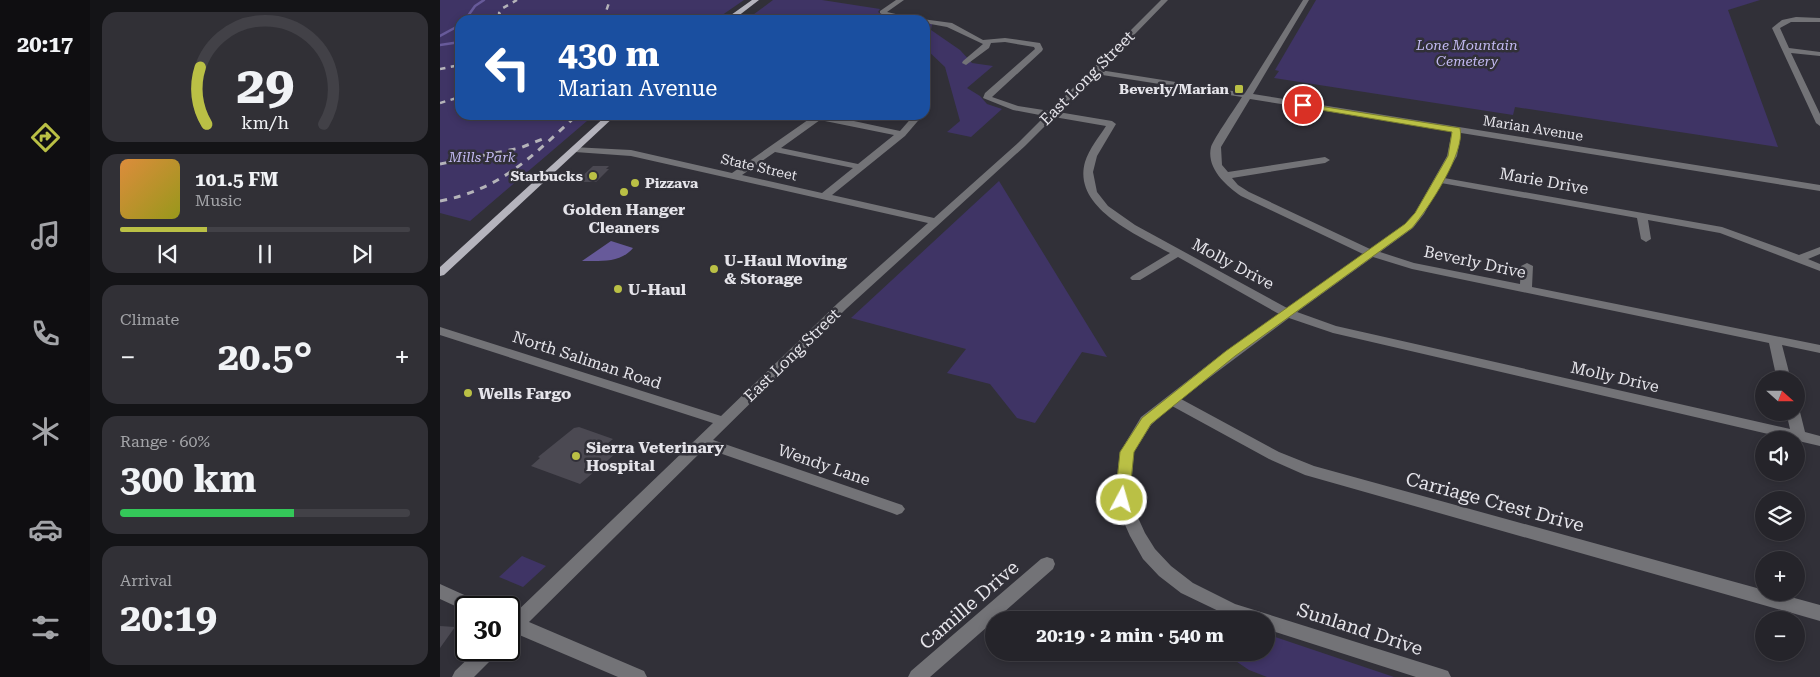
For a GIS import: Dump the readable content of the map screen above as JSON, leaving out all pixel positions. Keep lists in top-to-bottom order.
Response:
{
  "streets": {
    "street": [
      "East Long Street",
      "Marian Avenue",
      "State Street",
      "Marie Drive",
      "Beverly Drive",
      "Molly Drive",
      "North Saliman Road",
      "Wendy Lane",
      "Carriage Crest Drive",
      "Camille Drive",
      "Sunland Drive"
    ]
  },
  "crossings": [
    ["East Long Street", "Marian Avenue"],
    ["East Long Street", "State Street"],
    ["East Long Street", "Molly Drive"],
    ["East Long Street", "North Saliman Road"],
    ["East Long Street", "Wendy Lane"],
    ["Marian Avenue", "Beverly Drive"],
    ["Carriage Crest Drive", "Sunland Drive"]
  ],
  "parks": ["Lone Mountain Cemetery", "Mills Park"],
  "places": {
    "transit": ["Beverly/Marian"],
    "other": [
      "Starbucks",
      "Pizzava",
      "Golden Hanger Cleaners",
      "U-Haul Moving & Storage",
      "U-Haul",
      "Wells Fargo",
      "Sierra Veterinary Hospital"
    ]
  },
  "north": "right",
  "page": {
    "tabs": "20:17",
    "turn": ["430 m", "Marian Avenue"],
    "song": ["101.5 FM", "Music"],
    "tile": [
      "Climate",
      ["Range · 60%", "300 km"],
      ["Arrival", "20:19"]
    ],
    "heat": ["−", "20.5°", "+"],
    "map_buttons": ["+", "−"],
    "limit": "30",
    "trip": "20:19 · 2 min · 540 m",
    "gauge": ["29", "km/h"]
  }
}
